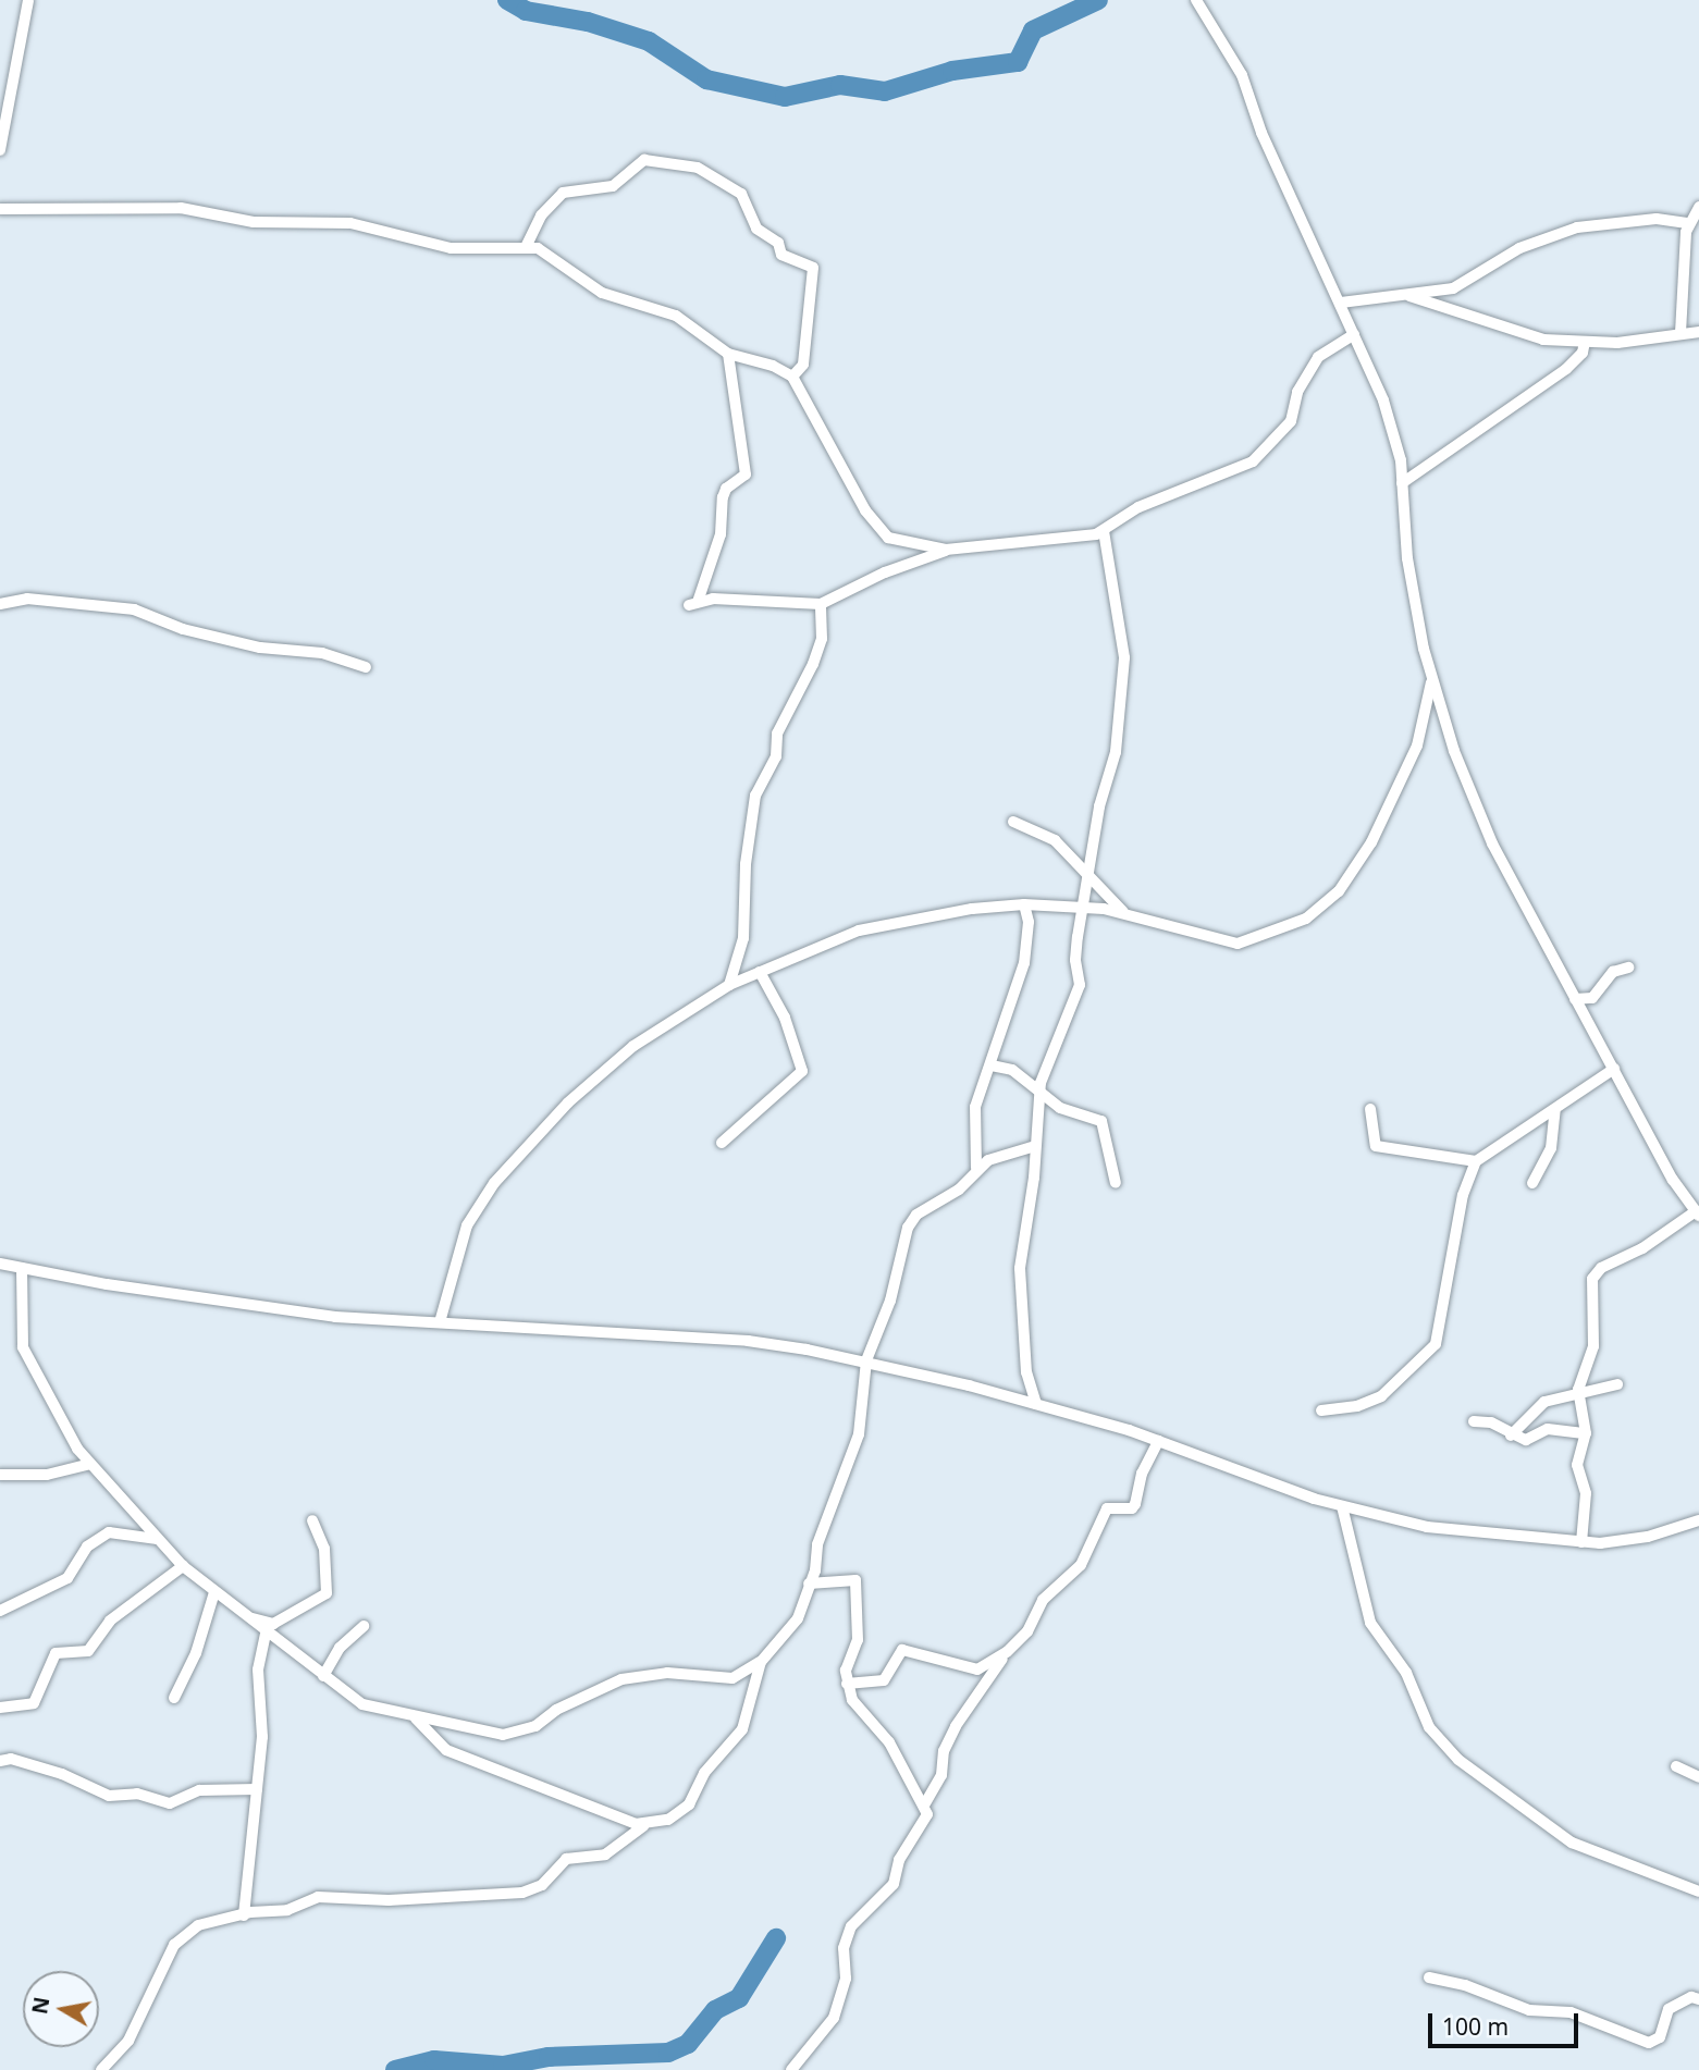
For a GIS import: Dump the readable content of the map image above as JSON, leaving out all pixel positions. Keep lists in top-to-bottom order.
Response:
{
  "scale_bar": "100 m",
  "north": "left"
}
